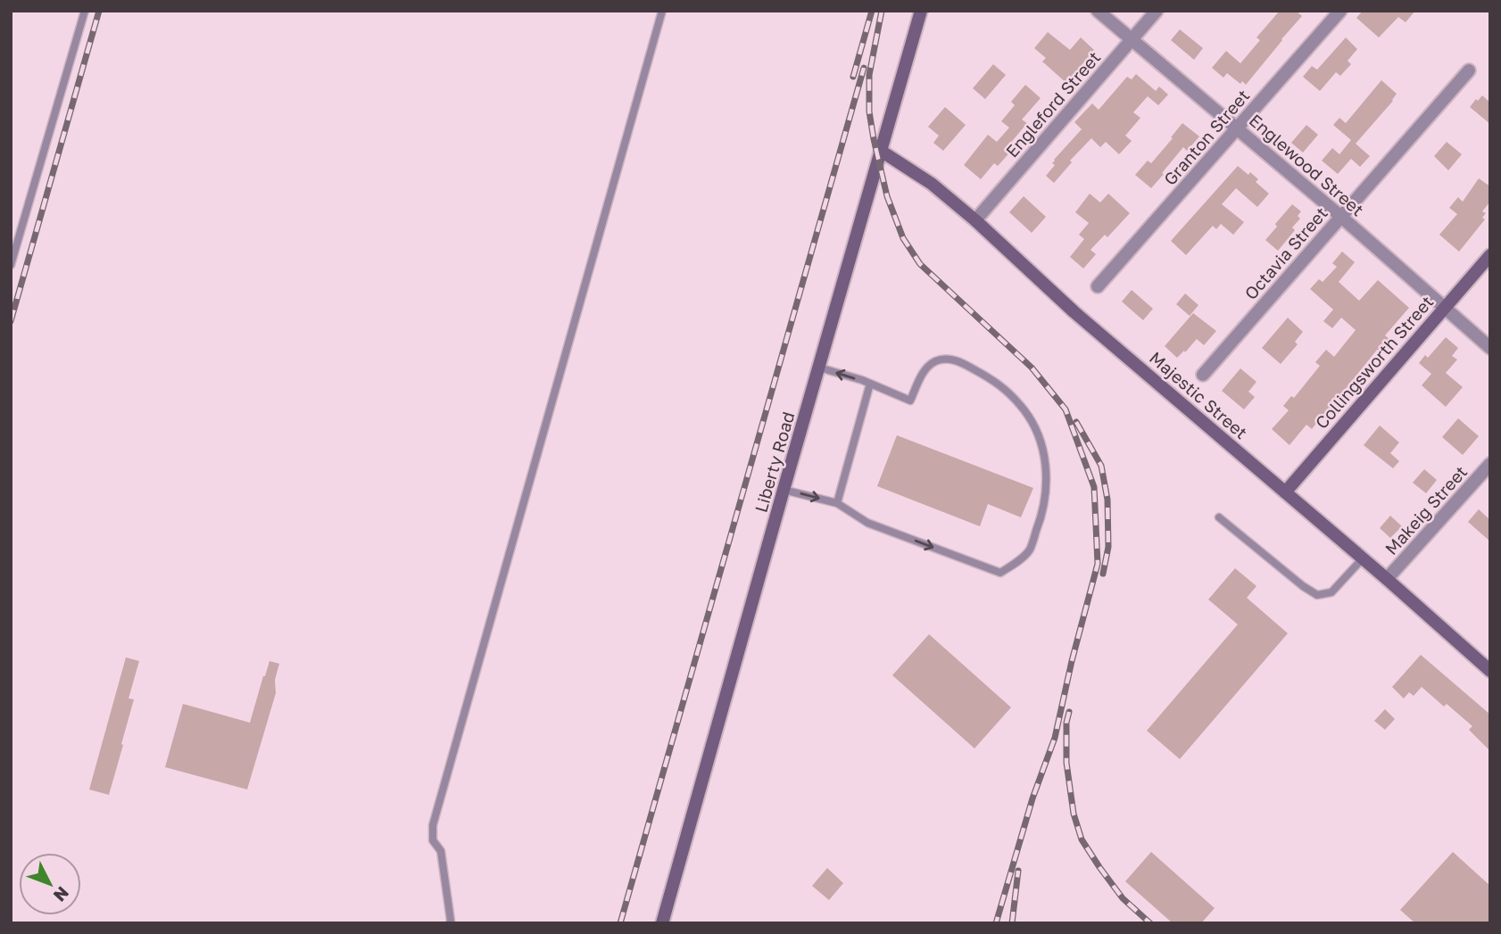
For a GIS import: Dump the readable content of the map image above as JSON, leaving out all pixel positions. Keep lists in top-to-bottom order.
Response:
{
  "streets": {
    "street": [
      "Engleford Street",
      "Granton Street",
      "Englewood Street",
      "Octavia Street",
      "Collingsworth Street",
      "Majestic Street",
      "Liberty Road",
      "Makeig Street"
    ]
  },
  "crossings": [
    ["Engleford Street", "Englewood Street"],
    ["Engleford Street", "Majestic Street"],
    ["Granton Street", "Englewood Street"],
    ["Englewood Street", "Octavia Street"],
    ["Englewood Street", "Collingsworth Street"],
    ["Collingsworth Street", "Majestic Street"],
    ["Majestic Street", "Liberty Road"],
    ["Majestic Street", "Makeig Street"]
  ],
  "north": "bottom right"
}
